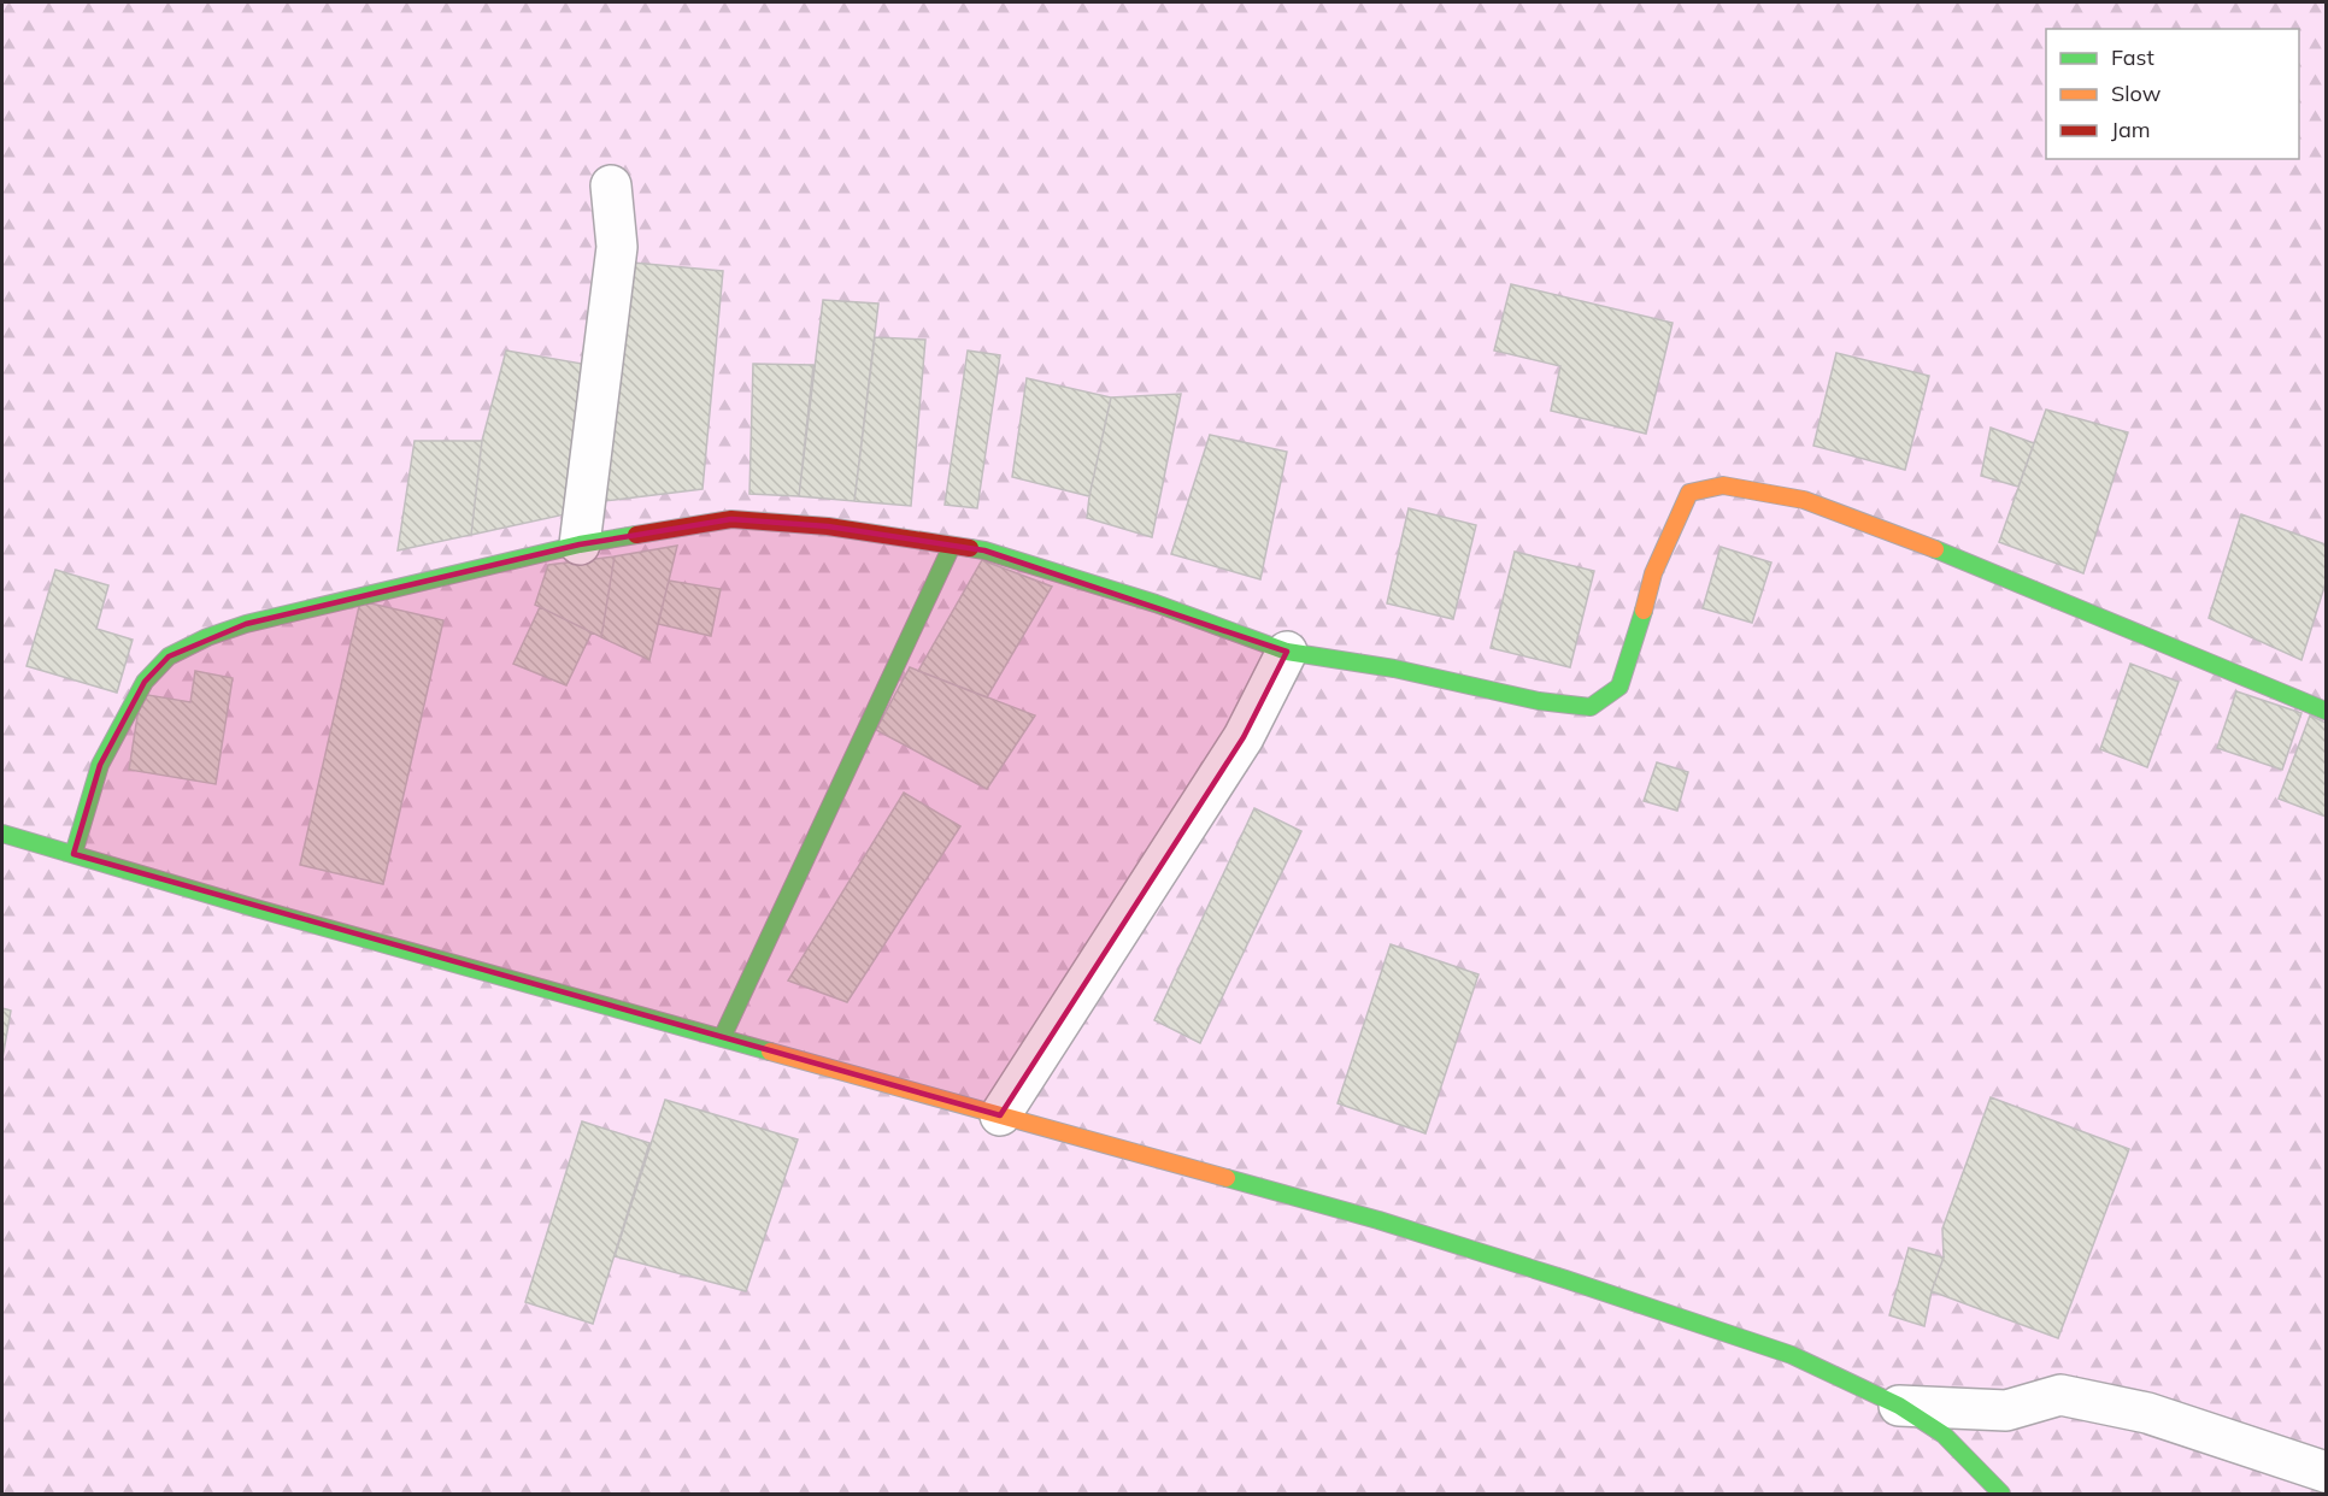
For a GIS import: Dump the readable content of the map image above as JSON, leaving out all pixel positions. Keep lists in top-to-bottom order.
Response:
{
  "legend": ["Fast", "Slow", "Jam"]
}
